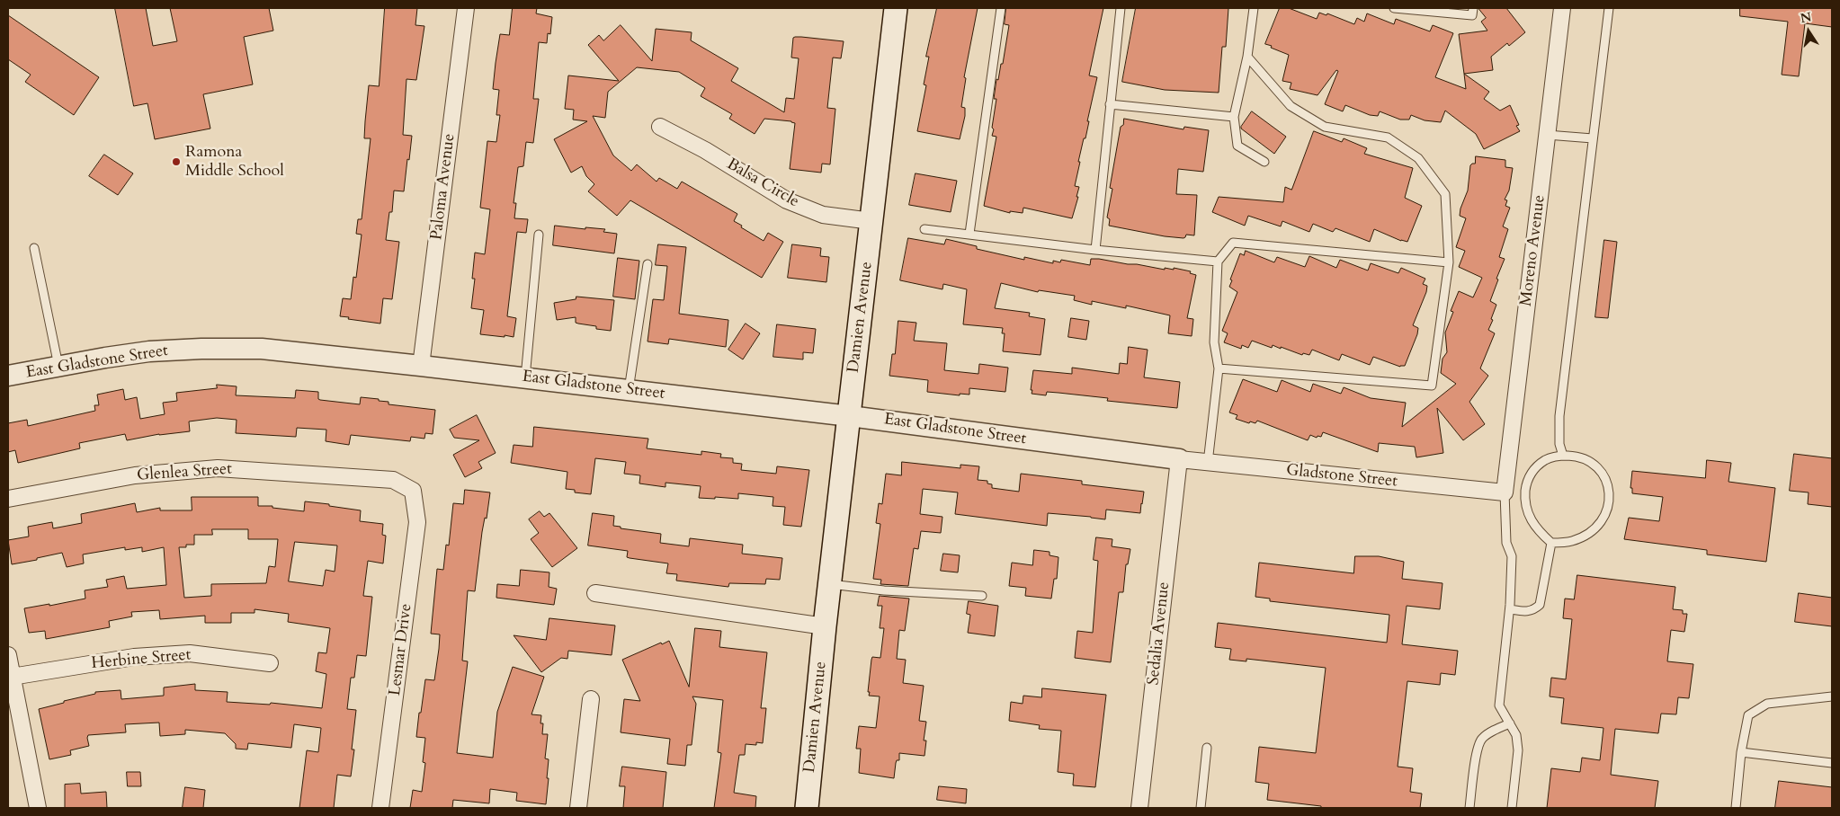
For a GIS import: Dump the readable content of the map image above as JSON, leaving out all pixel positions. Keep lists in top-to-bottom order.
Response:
{
  "streets": {
    "main road": ["Damien Avenue"],
    "street": [
      "Balsa Circle",
      "Paloma Avenue",
      "Moreno Avenue",
      "East Gladstone Street",
      "Glenlea Street",
      "Gladstone Street",
      "Sedalia Avenue",
      "Lesmar Drive",
      "Herbine Street"
    ]
  },
  "crossings": [
    ["Balsa Circle", "Damien Avenue"],
    ["Paloma Avenue", "East Gladstone Street"],
    ["Moreno Avenue", "Gladstone Street"],
    ["Damien Avenue", "East Gladstone Street"],
    ["East Gladstone Street", "Gladstone Street"],
    ["East Gladstone Street", "Sedalia Avenue"],
    ["Glenlea Street", "Lesmar Drive"],
    ["Gladstone Street", "Sedalia Avenue"]
  ],
  "places": ["Ramona Middle School"],
  "north": "top"
}
